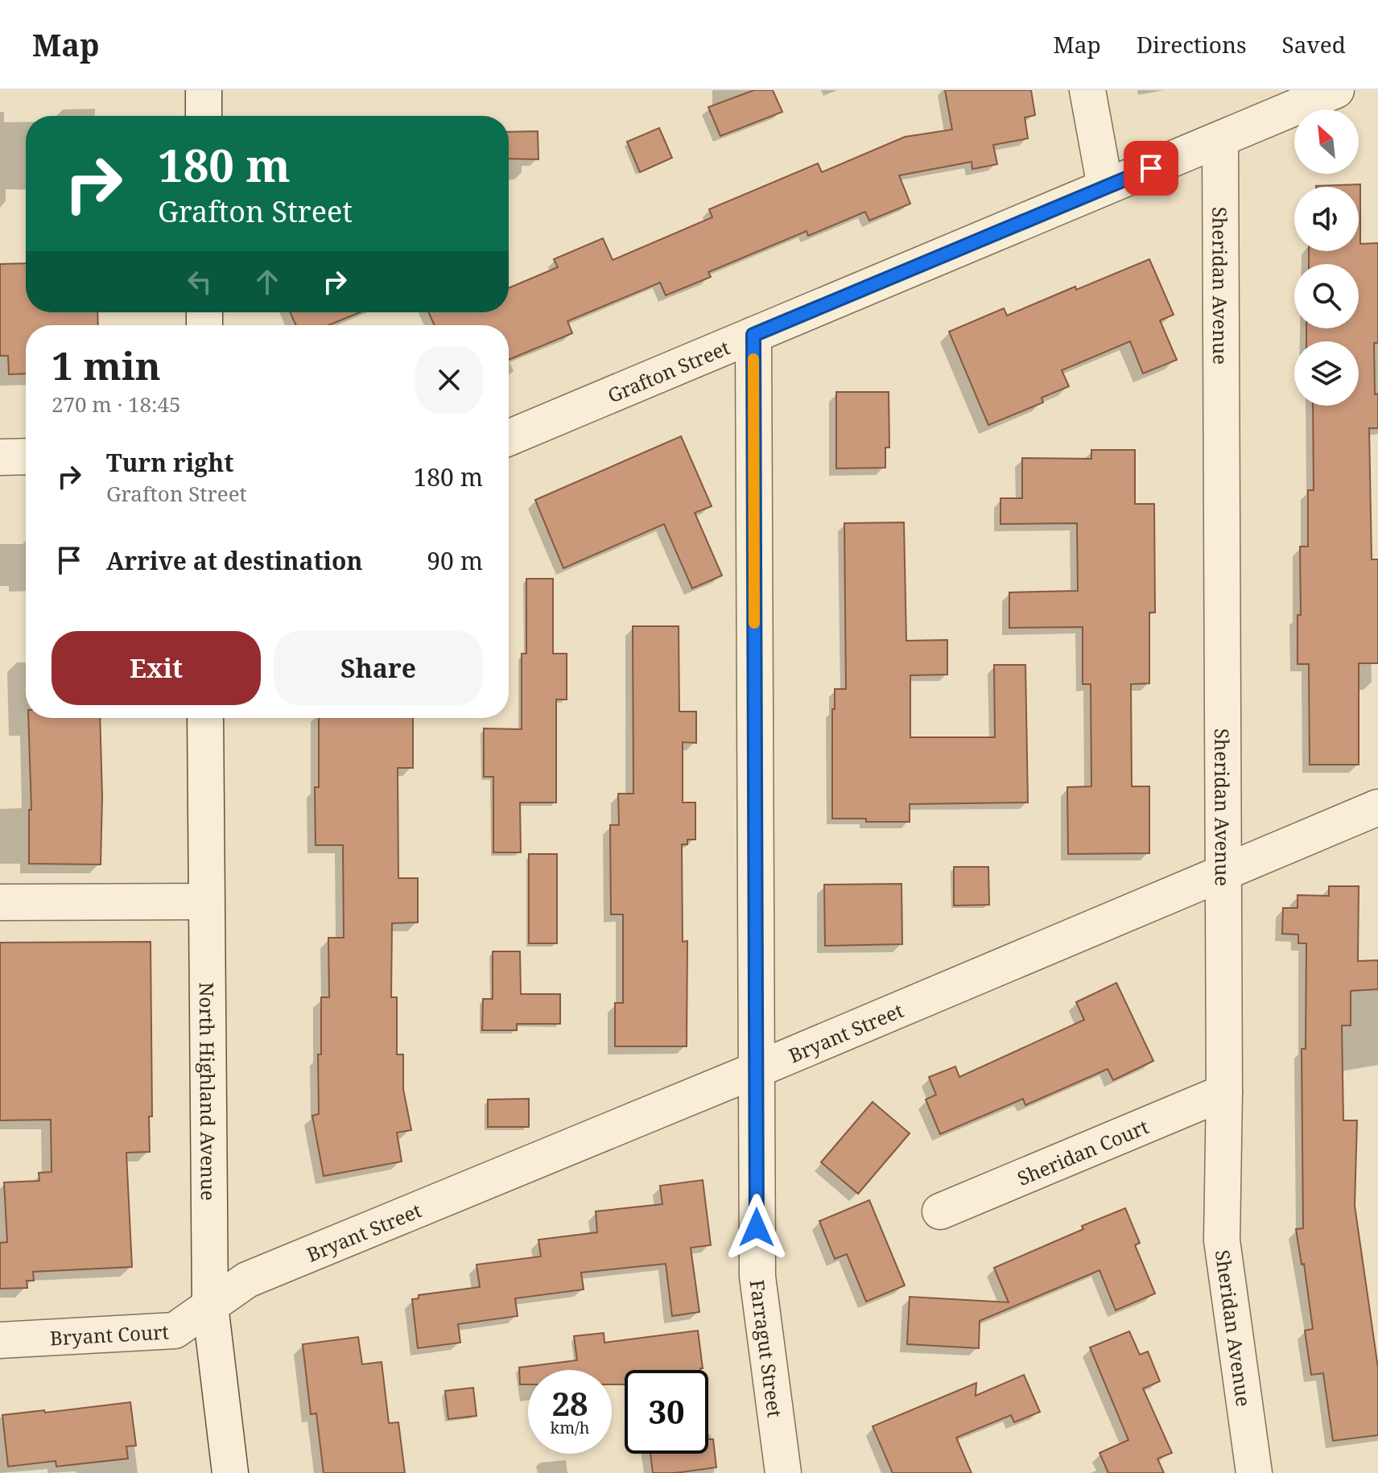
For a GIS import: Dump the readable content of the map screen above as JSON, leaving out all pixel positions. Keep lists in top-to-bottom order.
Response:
{
  "streets": {
    "street": [
      "Sheridan Avenue",
      "Grafton Street",
      "Bryant Street",
      "North Highland Avenue",
      "Sheridan Court",
      "Bryant Court",
      "Farragut Street"
    ]
  },
  "crossings": [
    ["Sheridan Avenue", "Grafton Street"],
    ["Sheridan Avenue", "Bryant Street"],
    ["Sheridan Avenue", "Sheridan Court"],
    ["Grafton Street", "Farragut Street"],
    ["Bryant Street", "North Highland Avenue"],
    ["Bryant Street", "Bryant Court"],
    ["Bryant Street", "Farragut Street"],
    ["North Highland Avenue", "Bryant Court"]
  ],
  "north": "top left",
  "page": {
    "header": "Map",
    "nav": ["Map", "Directions", "Saved"],
    "turn": ["180 m", "Grafton Street"],
    "heading": ["1 min", "270 m · 18:45"],
    "list": [
      {
        "name": "Turn right",
        "note": "Grafton Street",
        "value": "180 m"
      },
      {
        "name": "Arrive at destination",
        "value": "90 m"
      }
    ],
    "buttons": ["Exit", "Share"],
    "speed": "28 km/h",
    "limit": "30"
  }
}
